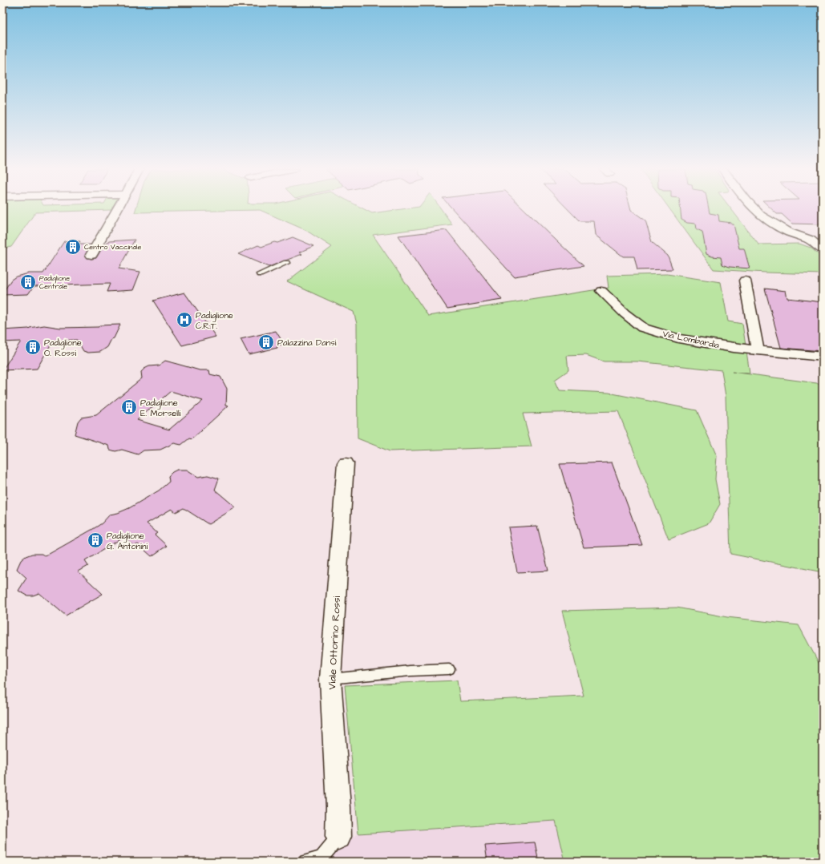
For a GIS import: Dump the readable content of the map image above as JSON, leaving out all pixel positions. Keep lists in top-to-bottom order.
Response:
{
  "streets": {
    "street": ["Via Lombardia", "Viale Ottorino Rossi"]
  },
  "places": {
    "building": [
      "Centro Vaccinale",
      "Padiglione Centrale",
      "Palazzina Dansi",
      "Padiglione O. Rossi",
      "Padiglione E. Morselli",
      "Padiglione G. Antonini"
    ],
    "hospital": ["Padiglione C.R.T."]
  }
}
